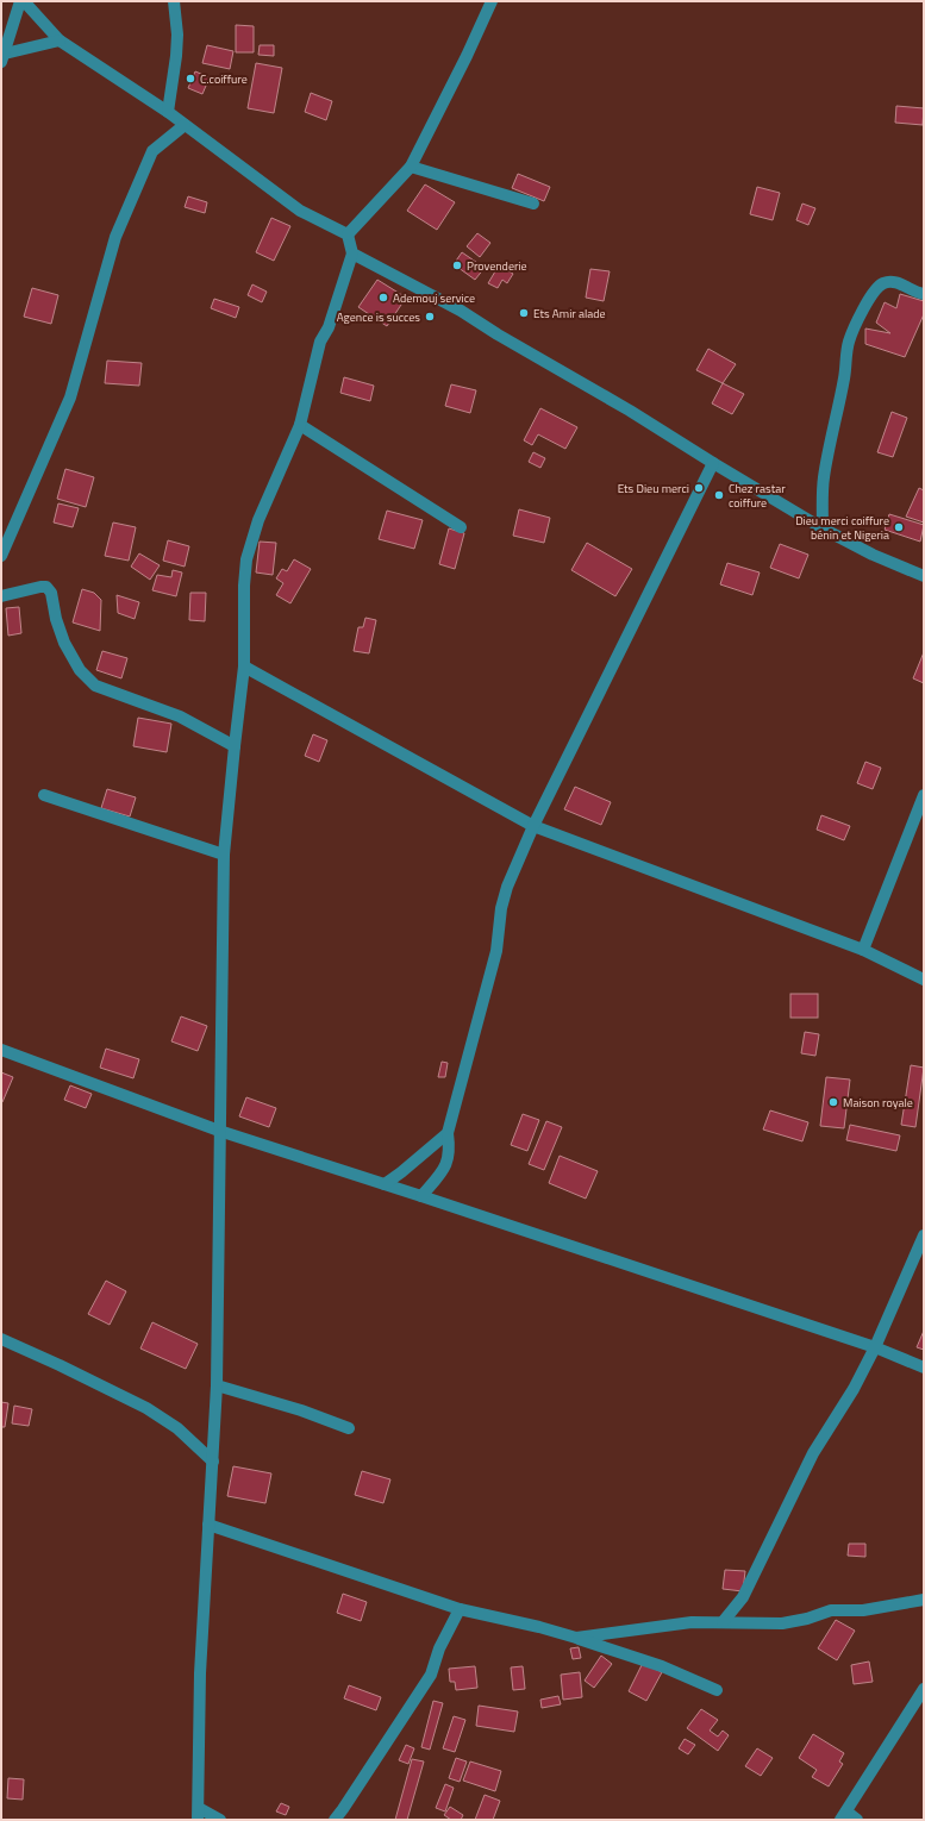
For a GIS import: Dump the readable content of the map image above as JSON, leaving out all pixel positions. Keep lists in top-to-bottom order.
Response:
{
  "places": [
    "C.coiffure",
    "Provenderie",
    "Ademouj service",
    "Ets Amir alade",
    "Agence is succes",
    "Ets Dieu merci",
    "Chez rastar coiffure",
    "Dieu merci coiffure bénin et Nigeria",
    "Maison royale"
  ]
}
